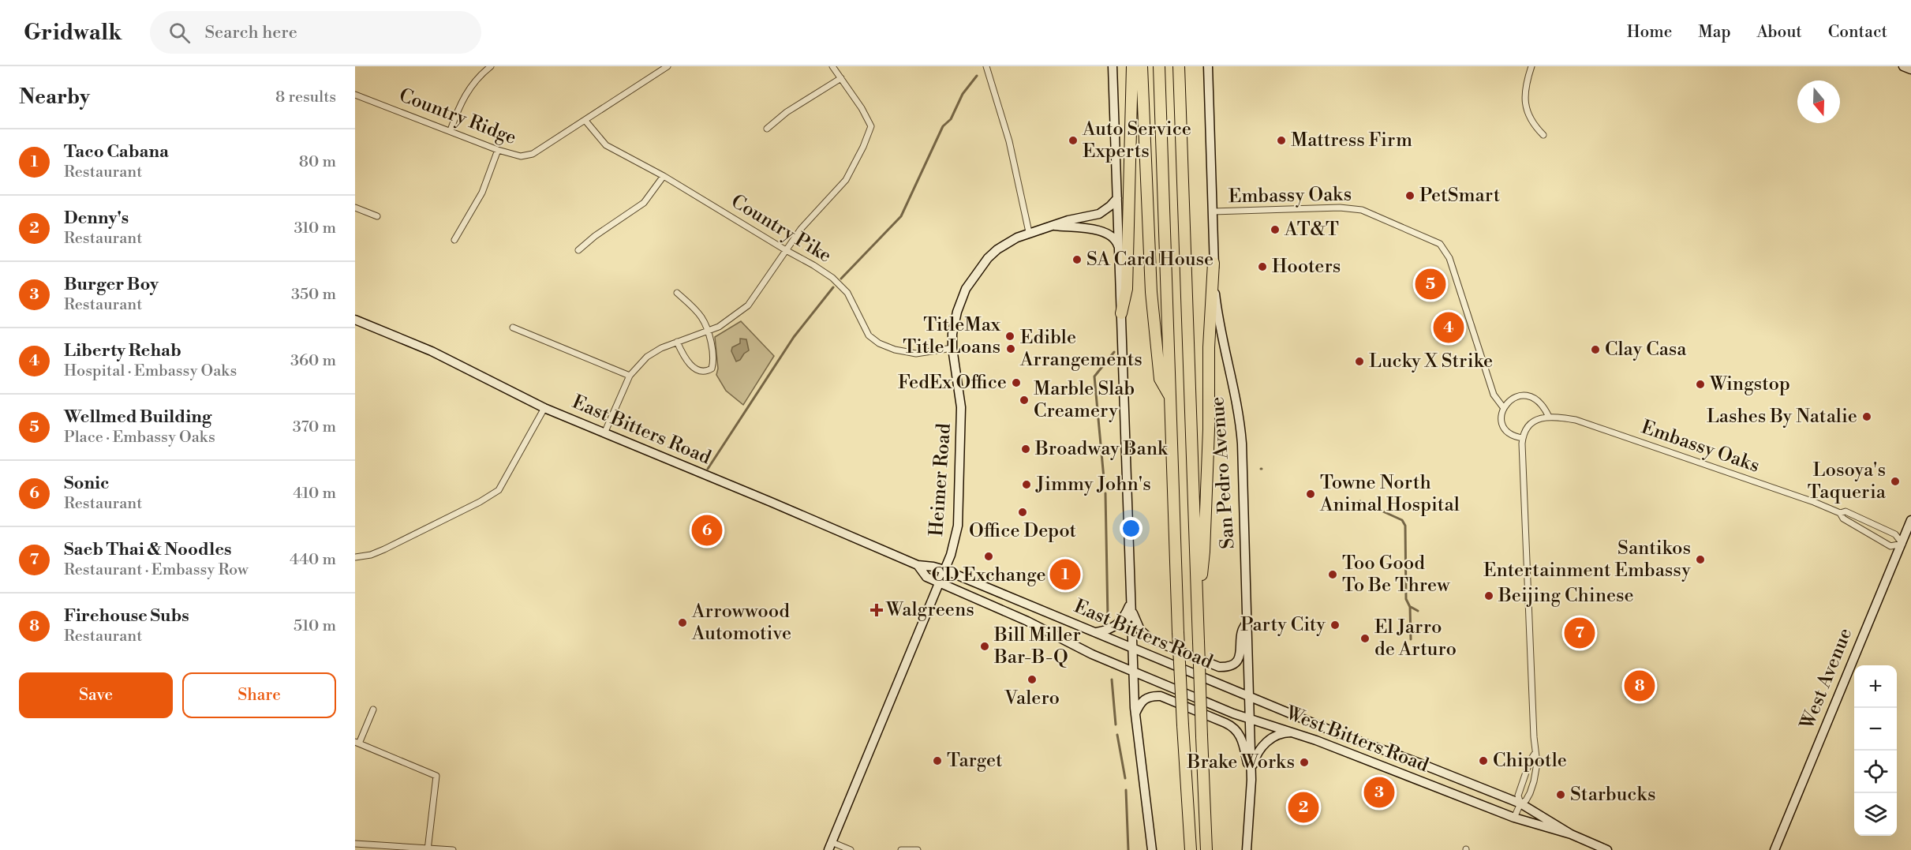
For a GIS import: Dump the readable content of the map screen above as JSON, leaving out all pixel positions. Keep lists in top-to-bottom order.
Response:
{
  "streets": {
    "main road": [
      "East Bitters Road",
      "San Pedro Avenue",
      "Heimer Road",
      "West Avenue",
      "West Bitters Road"
    ],
    "street": ["Country Ridge", "Embassy Oaks", "Country Pike"]
  },
  "crossings": [
    ["Country Ridge", "Country Pike"],
    ["Embassy Oaks", "San Pedro Avenue"],
    ["Embassy Oaks", "West Avenue"],
    ["Country Pike", "Heimer Road"],
    ["East Bitters Road", "San Pedro Avenue"],
    ["East Bitters Road", "Heimer Road"],
    ["East Bitters Road", "West Bitters Road"],
    ["San Pedro Avenue", "West Bitters Road"]
  ],
  "places": {
    "other": [
      "Auto Service Experts",
      "Mattress Firm",
      "PetSmart",
      "AT&T",
      "SA Card House",
      "Hooters",
      "TitleMax Title Loans",
      "Edible Arrangements",
      "Clay Casa",
      "Lucky X Strike",
      "FedEx Office",
      "Wingstop",
      "Marble Slab Creamery",
      "Lashes By Natalie",
      "Broadway Bank",
      "Losoya's Taqueria",
      "Jimmy John's",
      "Towne North Animal Hospital",
      "Office Depot",
      "CD Exchange",
      "Santikos Entertainment Embassy",
      "Too Good To Be Threw",
      "Beijing Chinese",
      "Arrowwood Automotive",
      "Party City",
      "El Jarro de Arturo",
      "Bill Miller Bar-B-Q",
      "Valero",
      "Target",
      "Chipotle",
      "Brake Works",
      "Starbucks"
    ],
    "health": ["Walgreens"]
  },
  "north": "bottom",
  "page": {
    "header": "Gridwalk",
    "search": "Search here",
    "nav": [
      "Home",
      "Map",
      "About",
      "Contact"
    ],
    "heading": ["Nearby", "8 results"],
    "list": [
      {
        "mark": "1",
        "name": "Taco Cabana",
        "note": "Restaurant",
        "value": "80 m"
      },
      {
        "mark": "2",
        "name": "Denny's",
        "note": "Restaurant",
        "value": "310 m"
      },
      {
        "mark": "3",
        "name": "Burger Boy",
        "note": "Restaurant",
        "value": "350 m"
      },
      {
        "mark": "4",
        "name": "Liberty Rehab",
        "note": "Hospital · Embassy Oaks",
        "value": "360 m"
      },
      {
        "mark": "5",
        "name": "Wellmed Building",
        "note": "Place · Embassy Oaks",
        "value": "370 m"
      },
      {
        "mark": "6",
        "name": "Sonic",
        "note": "Restaurant",
        "value": "410 m"
      },
      {
        "mark": "7",
        "name": "Saeb Thai & Noodles",
        "note": "Restaurant · Embassy Row",
        "value": "440 m"
      },
      {
        "mark": "8",
        "name": "Firehouse Subs",
        "note": "Restaurant",
        "value": "510 m"
      }
    ],
    "pins": [
      "5",
      "4",
      "6",
      "1",
      "7",
      "8",
      "3",
      "2"
    ],
    "buttons": ["Save", "Share"],
    "map_buttons": ["+", "−"]
  }
}
